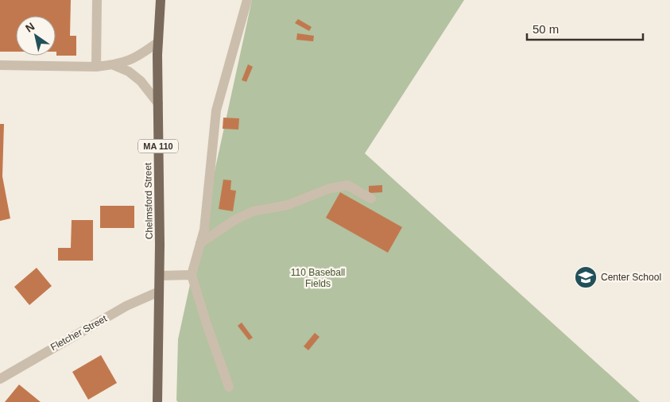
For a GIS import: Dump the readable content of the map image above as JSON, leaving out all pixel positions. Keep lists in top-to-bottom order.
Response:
{
  "streets": {
    "main road": ["MA 110", "Chelmsford Street"],
    "street": ["Fletcher Street"]
  },
  "crossings": [
    ["Chelmsford Street", "Fletcher Street"]
  ],
  "parks": ["110 Baseball Fields"],
  "places": {
    "school or university": ["Center School"]
  },
  "scale_bar": "50 m",
  "north": "top left"
}
